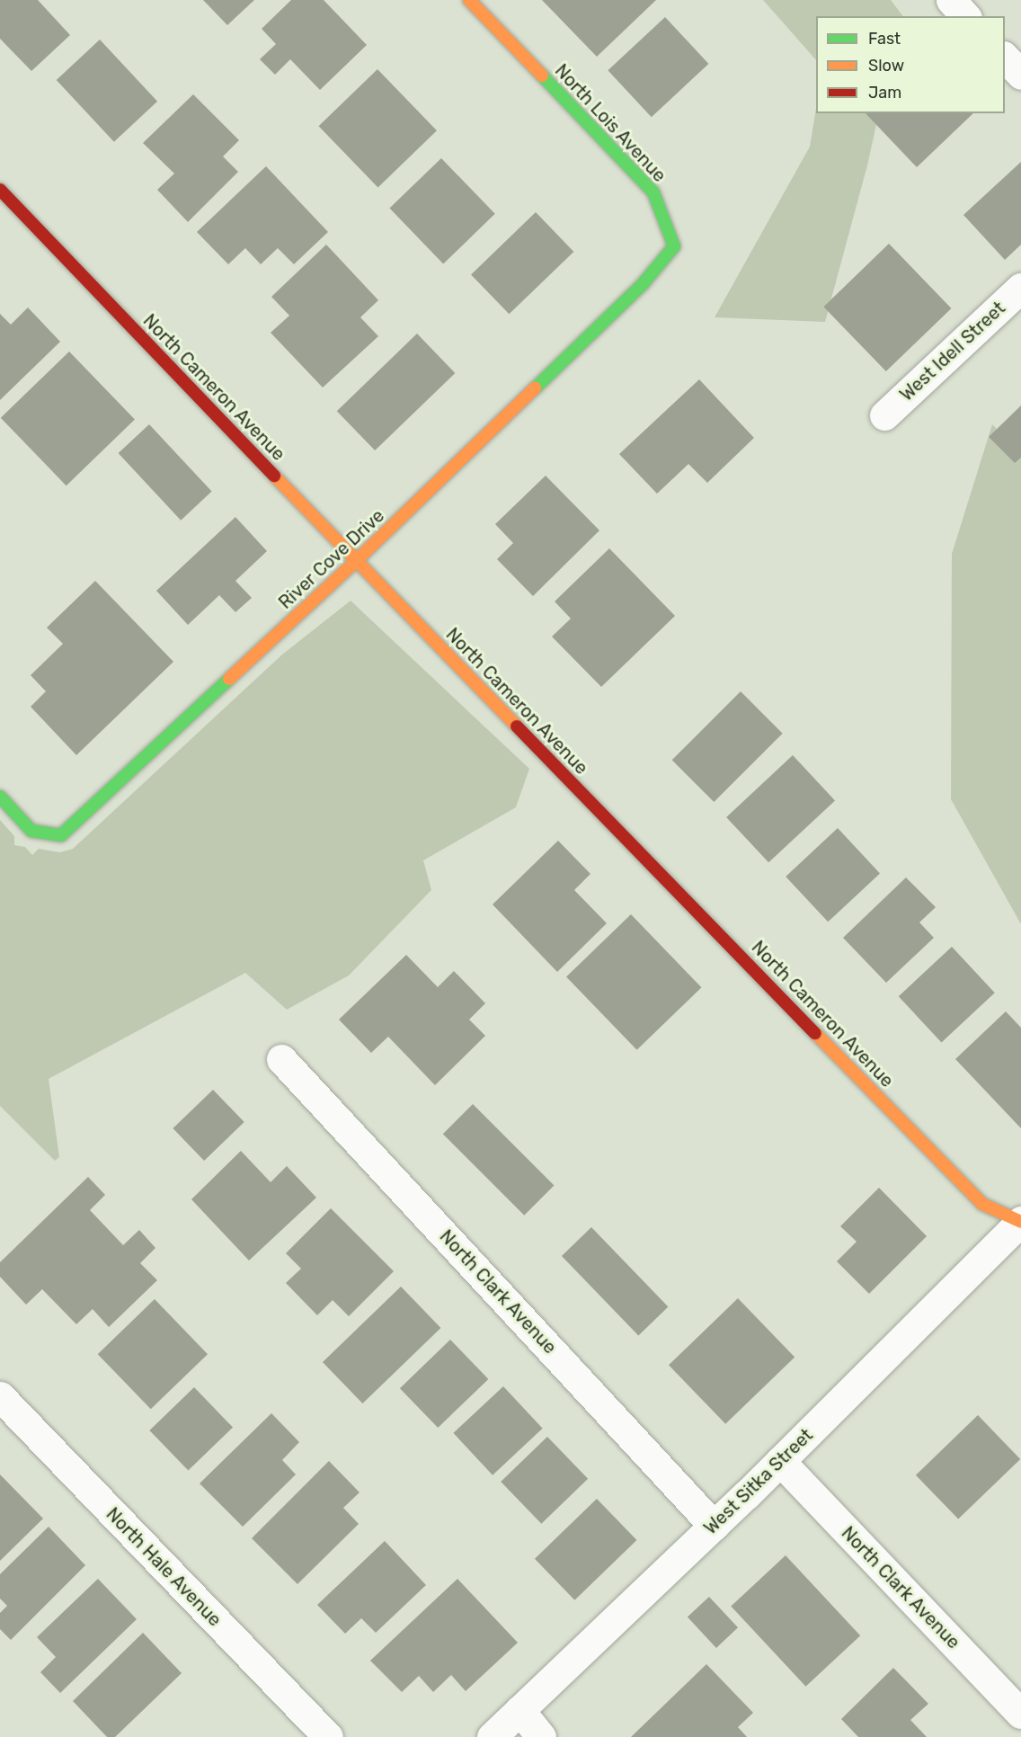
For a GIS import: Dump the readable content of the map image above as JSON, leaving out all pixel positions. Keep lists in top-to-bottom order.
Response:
{
  "streets": {
    "street": [
      "North Lois Avenue",
      "West Idell Street",
      "North Cameron Avenue",
      "River Cove Drive",
      "North Clark Avenue",
      "West Sitka Street",
      "North Hale Avenue"
    ]
  },
  "crossings": [
    ["North Lois Avenue", "River Cove Drive"],
    ["North Cameron Avenue", "River Cove Drive"],
    ["North Cameron Avenue", "West Sitka Street"],
    ["North Clark Avenue", "West Sitka Street"]
  ],
  "legend": ["Fast", "Slow", "Jam"]
}
